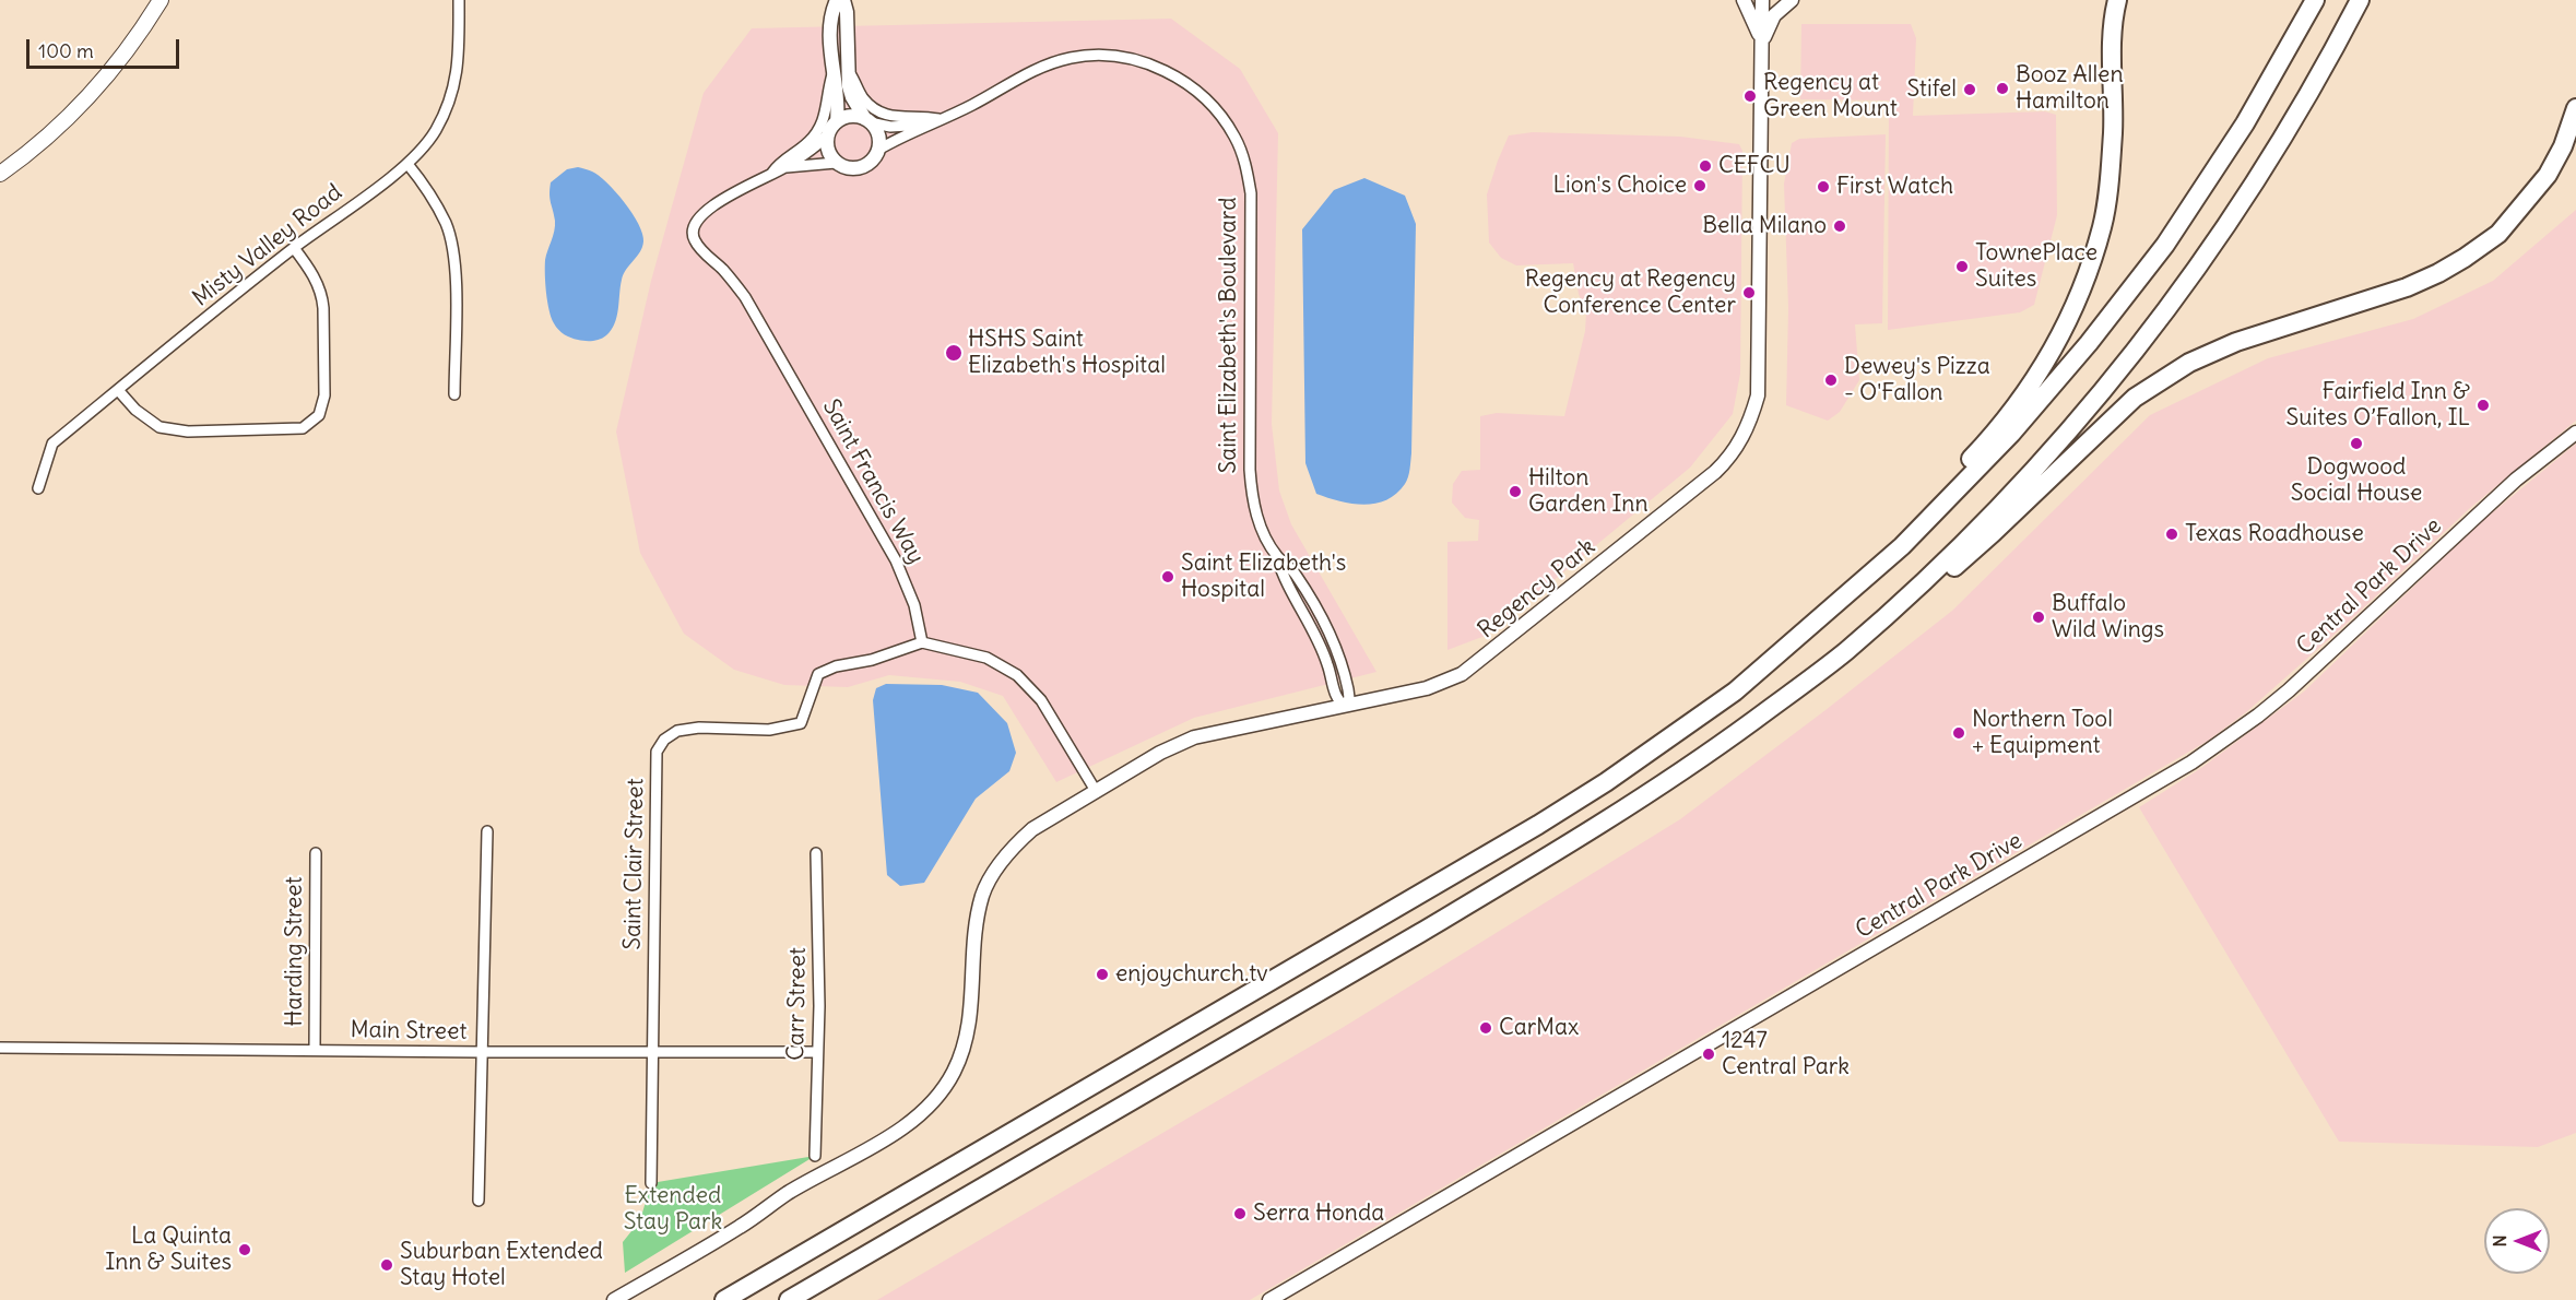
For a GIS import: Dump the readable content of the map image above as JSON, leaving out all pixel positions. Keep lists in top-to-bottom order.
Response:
{
  "streets": {
    "street": [
      "Misty Valley Road",
      "Saint Elizabeth's Boulevard",
      "Saint Francis Way",
      "Central Park Drive",
      "Regency Park",
      "Saint Clair Street",
      "Harding Street",
      "Carr Street",
      "Main Street"
    ]
  },
  "crossings": [
    ["Saint Elizabeth's Boulevard", "Saint Francis Way"],
    ["Saint Elizabeth's Boulevard", "Regency Park"],
    ["Saint Francis Way", "Saint Clair Street"],
    ["Saint Clair Street", "Main Street"],
    ["Harding Street", "Main Street"],
    ["Carr Street", "Main Street"]
  ],
  "parks": ["Extended Stay Park"],
  "places": [
    "Booz Allen Hamilton",
    "Stifel",
    "Regency at Green Mount",
    "CEFCU",
    "Lion's Choice",
    "First Watch",
    "Bella Milano",
    "TownePlace Suites",
    "Regency at Regency Conference Center",
    "HSHS Saint Elizabeth's Hospital",
    "Dewey's Pizza - O'Fallon",
    "Fairfield Inn & Suites O’Fallon, IL",
    "Dogwood Social House",
    "Hilton Garden Inn",
    "Texas Roadhouse",
    "Saint Elizabeth's Hospital",
    "Buffalo Wild Wings",
    "Northern Tool + Equipment",
    "enjoychurch.tv",
    "CarMax",
    "1247 Central Park",
    "Serra Honda",
    "La Quinta Inn & Suites",
    "Suburban Extended Stay Hotel"
  ],
  "scale_bar": "100 m",
  "north": "left"
}
